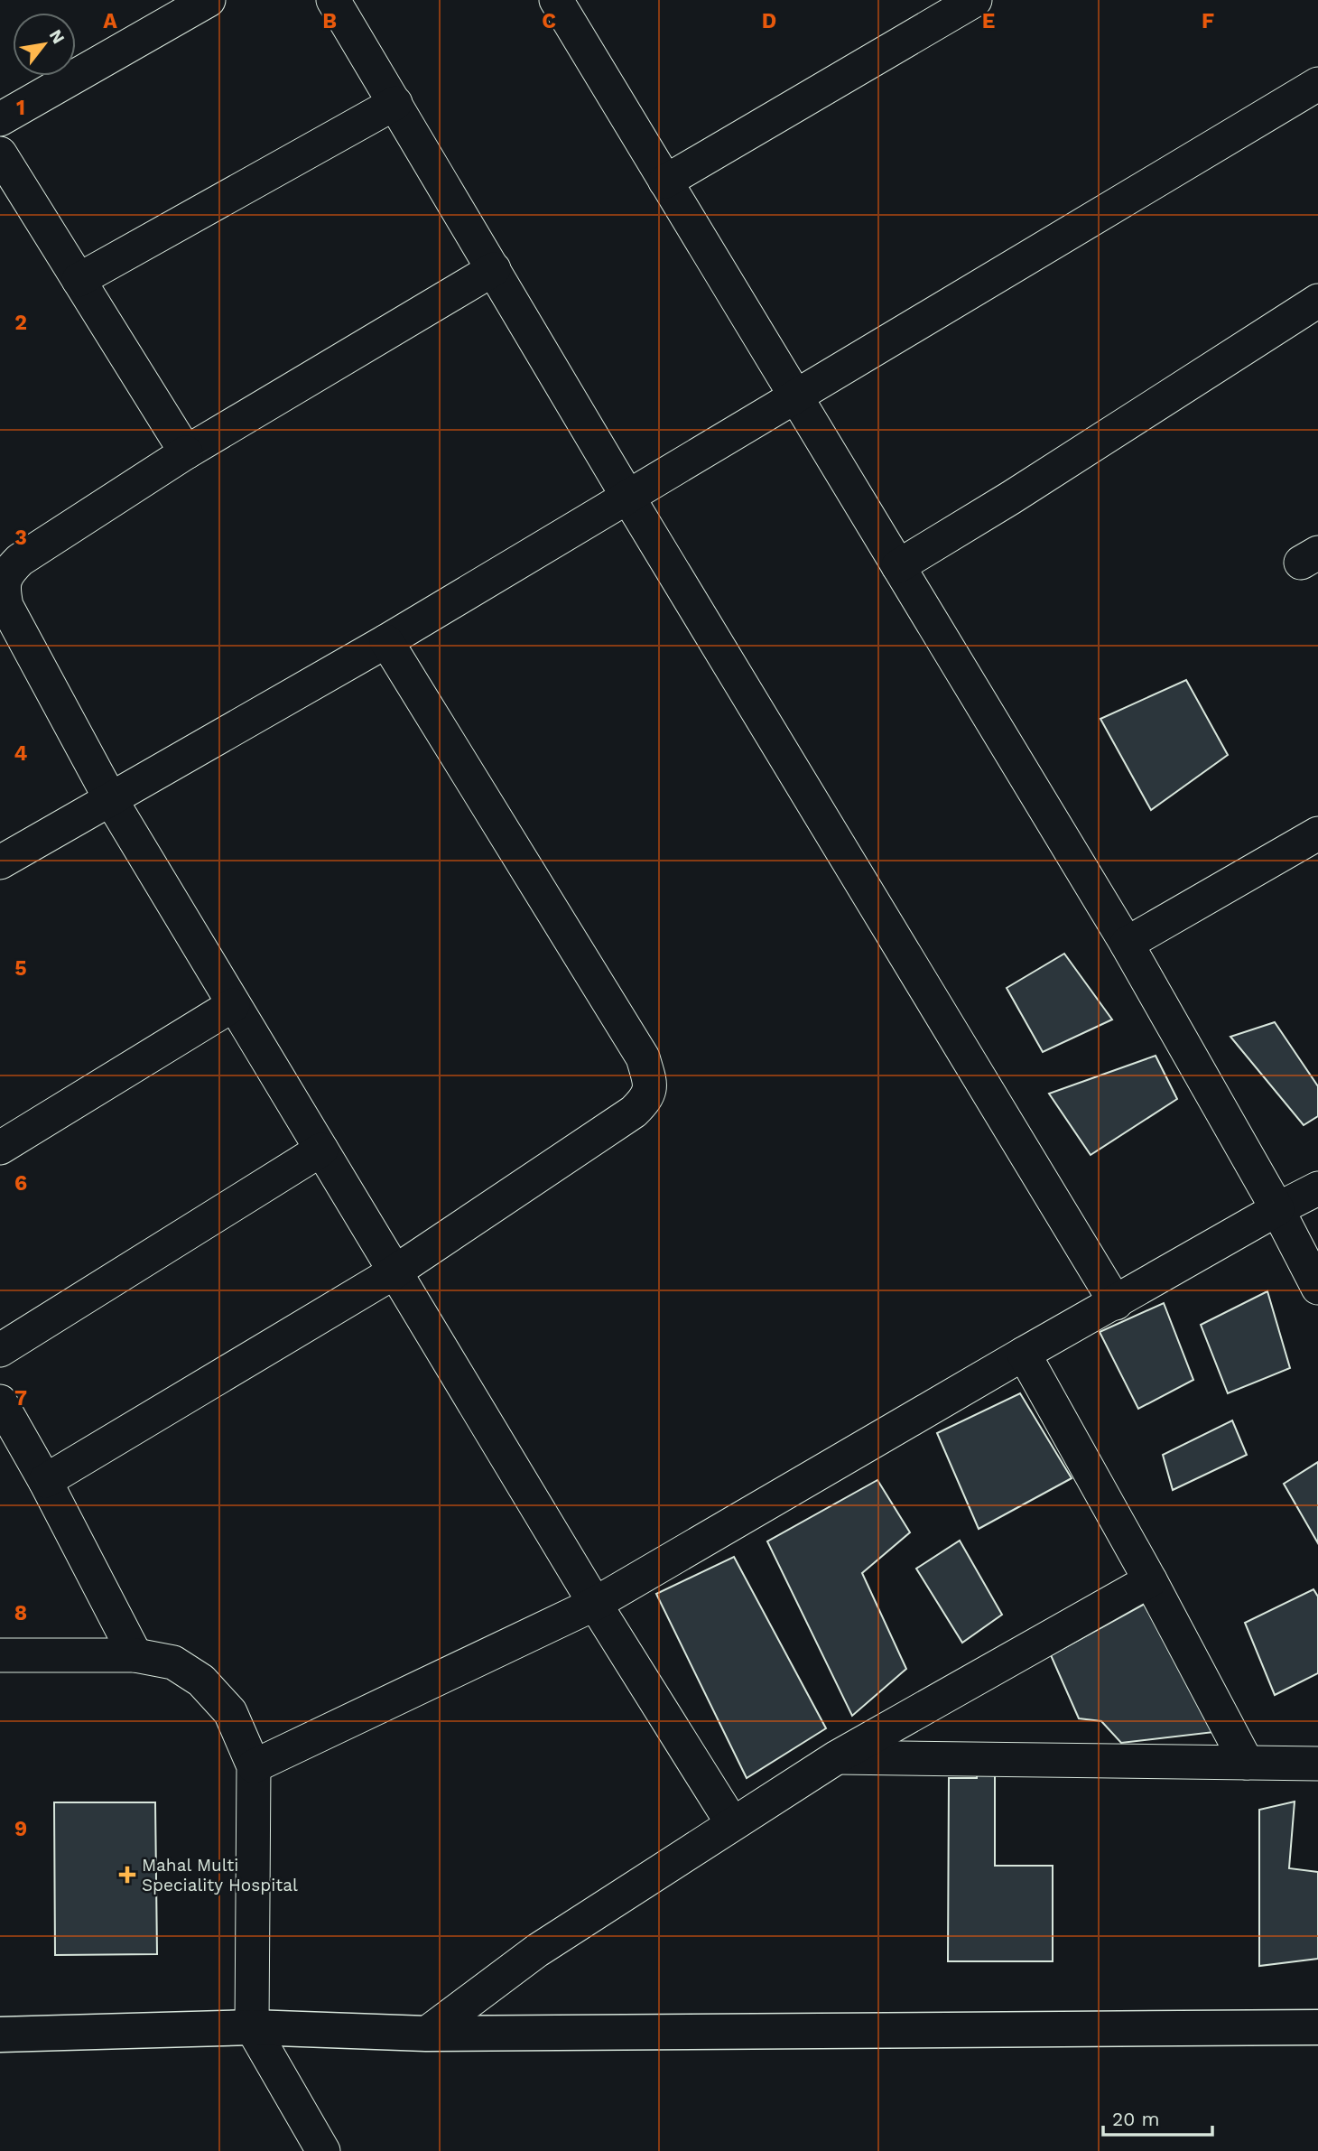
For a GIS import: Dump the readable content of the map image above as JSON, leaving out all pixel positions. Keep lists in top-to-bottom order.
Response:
{
  "places": {
    "health": ["Mahal Multi Speciality Hospital"]
  },
  "scale_bar": "20 m",
  "north": "top right",
  "grid": {
    "columns": [
      "A",
      "B",
      "C",
      "D",
      "E",
      "F"
    ],
    "rows": [
      "1",
      "2",
      "3",
      "4",
      "5",
      "6",
      "7",
      "8",
      "9"
    ]
  }
}
